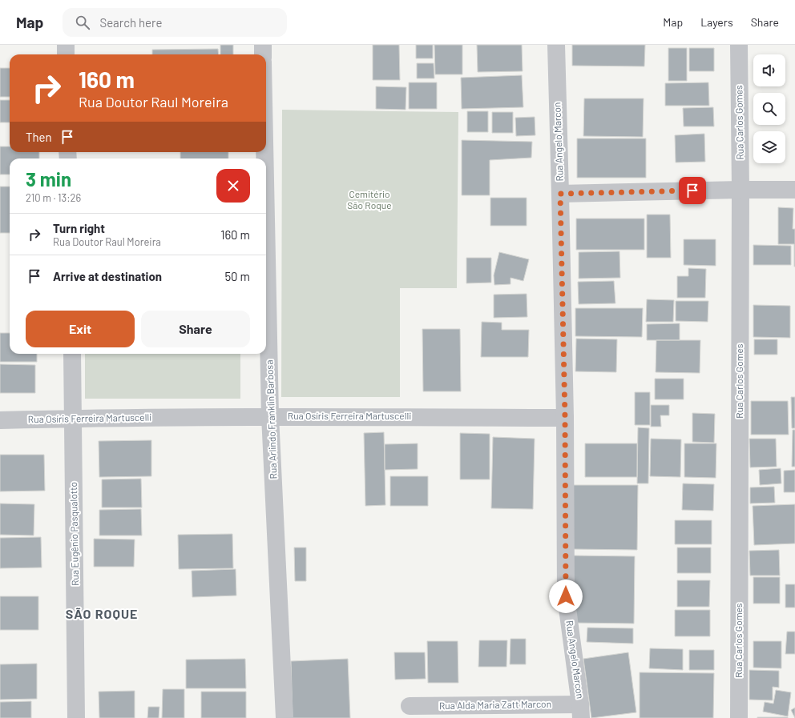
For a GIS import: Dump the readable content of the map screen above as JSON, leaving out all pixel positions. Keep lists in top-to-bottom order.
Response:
{
  "streets": {
    "street": [
      "Rua Carlos Gomes",
      "Rua Angelo Marcon",
      "Rua Osíris Ferreira Martuscelli",
      "Rua Arlindo Franklin Barbosa",
      "Rua Eugênio Pasqualotto",
      "Rua Alda Maria Zatt Marcon"
    ]
  },
  "crossings": [
    ["Rua Angelo Marcon", "Rua Osíris Ferreira Martuscelli"],
    ["Rua Angelo Marcon", "Rua Alda Maria Zatt Marcon"],
    ["Rua Osíris Ferreira Martuscelli", "Rua Arlindo Franklin Barbosa"],
    ["Rua Osíris Ferreira Martuscelli", "Rua Eugênio Pasqualotto"]
  ],
  "districts": ["SÃO ROQUE"],
  "parks": ["Cemitério São Roque"],
  "page": {
    "header": "Map",
    "search": "Search here",
    "nav": ["Map", "Layers", "Share"],
    "turn": ["160 m", "Rua Doutor Raul Moreira"],
    "then": "Then",
    "heading": ["3 min", "210 m · 13:26"],
    "list": [
      {
        "name": "Turn right",
        "note": "Rua Doutor Raul Moreira",
        "value": "160 m"
      },
      {
        "name": "Arrive at destination",
        "value": "50 m"
      }
    ],
    "buttons": ["Exit", "Share"]
  }
}
